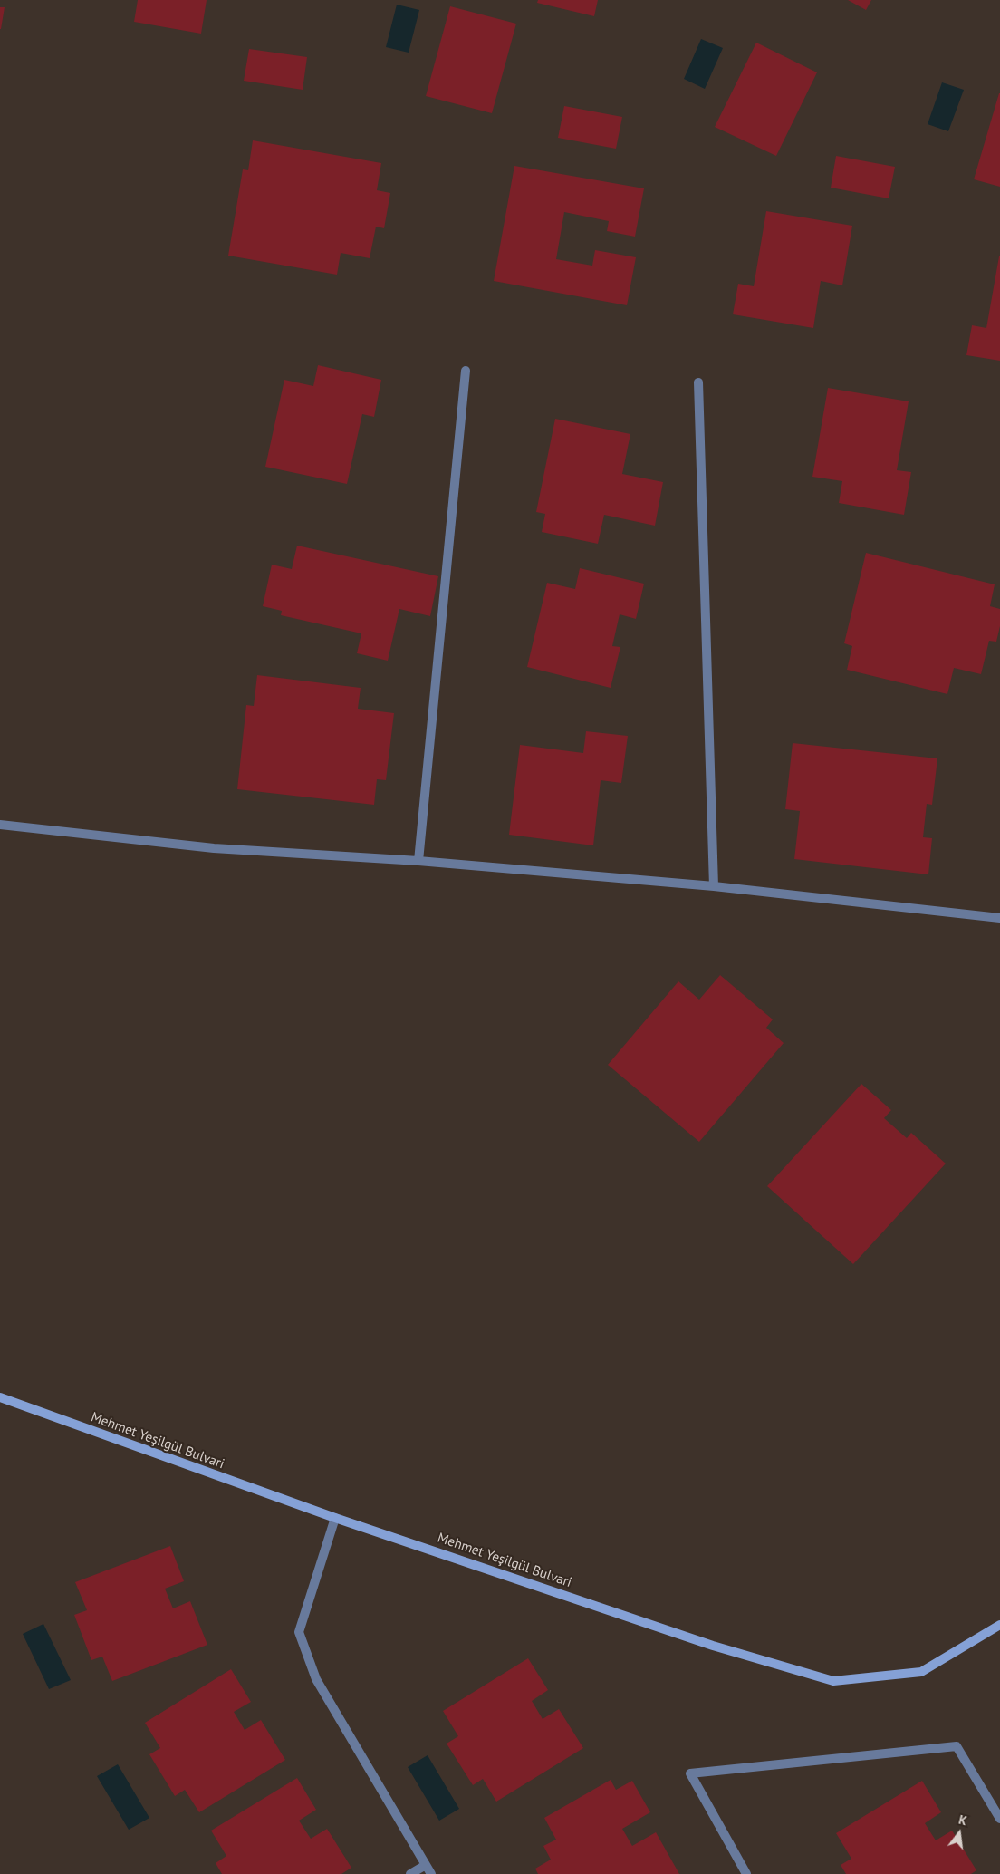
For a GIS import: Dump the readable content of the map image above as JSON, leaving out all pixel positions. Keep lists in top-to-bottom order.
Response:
{
  "streets": {
    "main road": ["Mehmet Yeşilgül Bulvari"]
  },
  "north": "top"
}
